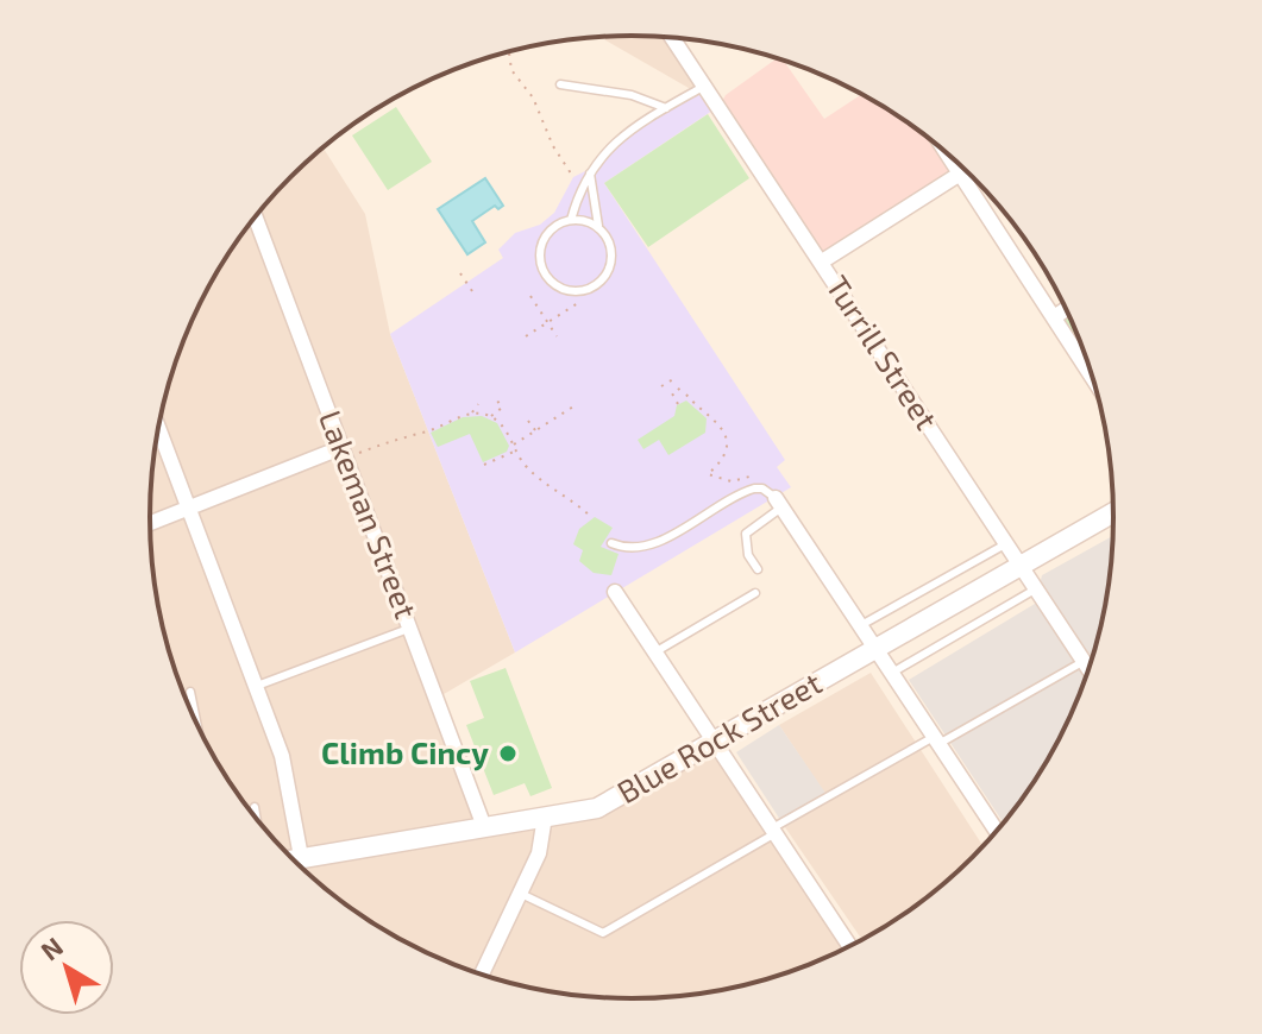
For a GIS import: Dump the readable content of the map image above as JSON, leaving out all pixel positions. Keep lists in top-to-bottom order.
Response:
{
  "streets": {
    "street": ["Turrill Street", "Lakeman Street", "Blue Rock Street"]
  },
  "crossings": [
    ["Turrill Street", "Blue Rock Street"],
    ["Lakeman Street", "Blue Rock Street"]
  ],
  "places": ["Climb Cincy"],
  "north": "top left"
}
